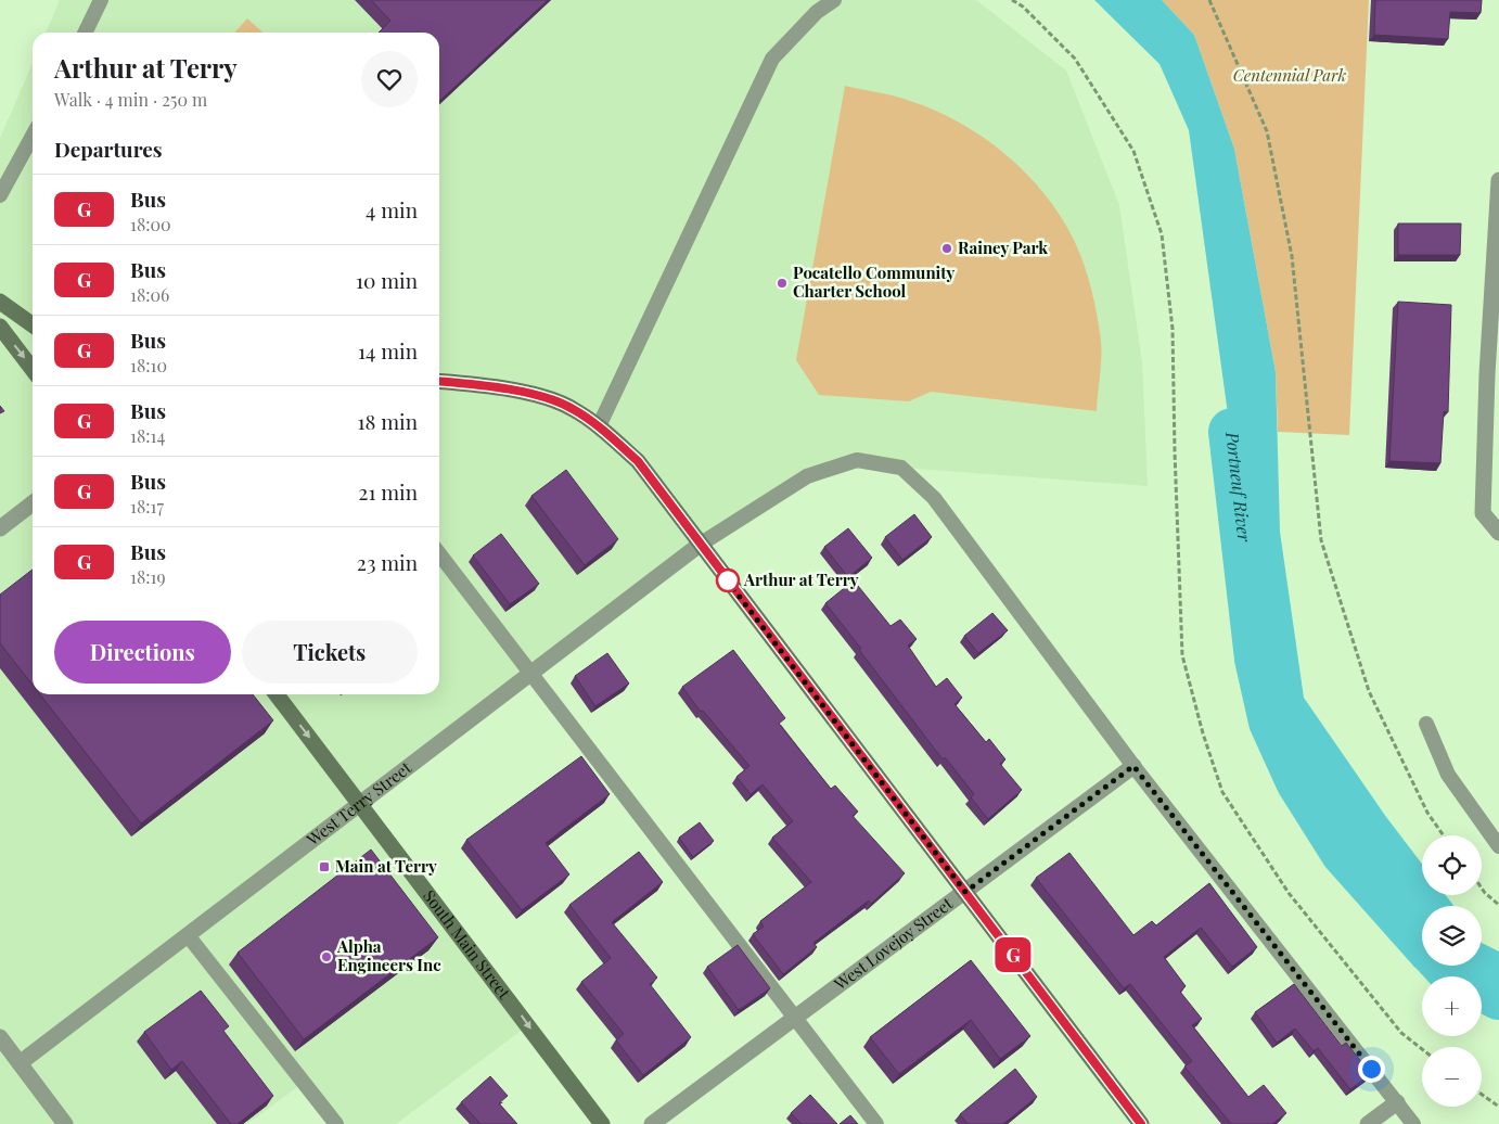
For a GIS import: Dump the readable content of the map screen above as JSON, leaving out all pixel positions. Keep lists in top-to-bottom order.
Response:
{
  "streets": {
    "main road": ["South Main Street"],
    "street": ["West Terry Street", "West Lovejoy Street"]
  },
  "crossings": [
    ["West Terry Street", "South Main Street"]
  ],
  "one_way": ["South Main Street"],
  "water": ["Portneuf River"],
  "parks": ["Centennial Park"],
  "places": {
    "other": [
      "Rainey Park",
      "Pocatello Community Charter School",
      "Arthur at Terry",
      "Alpha Engineers Inc"
    ],
    "transit": ["Main at Terry"]
  },
  "lines": ["bus line G"],
  "page": {
    "on_map": "G",
    "heading": [
      ["Arthur at Terry", "Walk · 4 min · 250 m"],
      "Departures"
    ],
    "list": [
      {
        "mark": "G",
        "name": "Bus",
        "note": "18:00",
        "value": "4 min"
      },
      {
        "mark": "G",
        "name": "Bus",
        "note": "18:06",
        "value": "10 min"
      },
      {
        "mark": "G",
        "name": "Bus",
        "note": "18:10",
        "value": "14 min"
      },
      {
        "mark": "G",
        "name": "Bus",
        "note": "18:14",
        "value": "18 min"
      },
      {
        "mark": "G",
        "name": "Bus",
        "note": "18:17",
        "value": "21 min"
      },
      {
        "mark": "G",
        "name": "Bus",
        "note": "18:19",
        "value": "23 min"
      }
    ],
    "buttons": ["Directions", "Tickets"],
    "map_buttons": ["+", "−"]
  }
}
